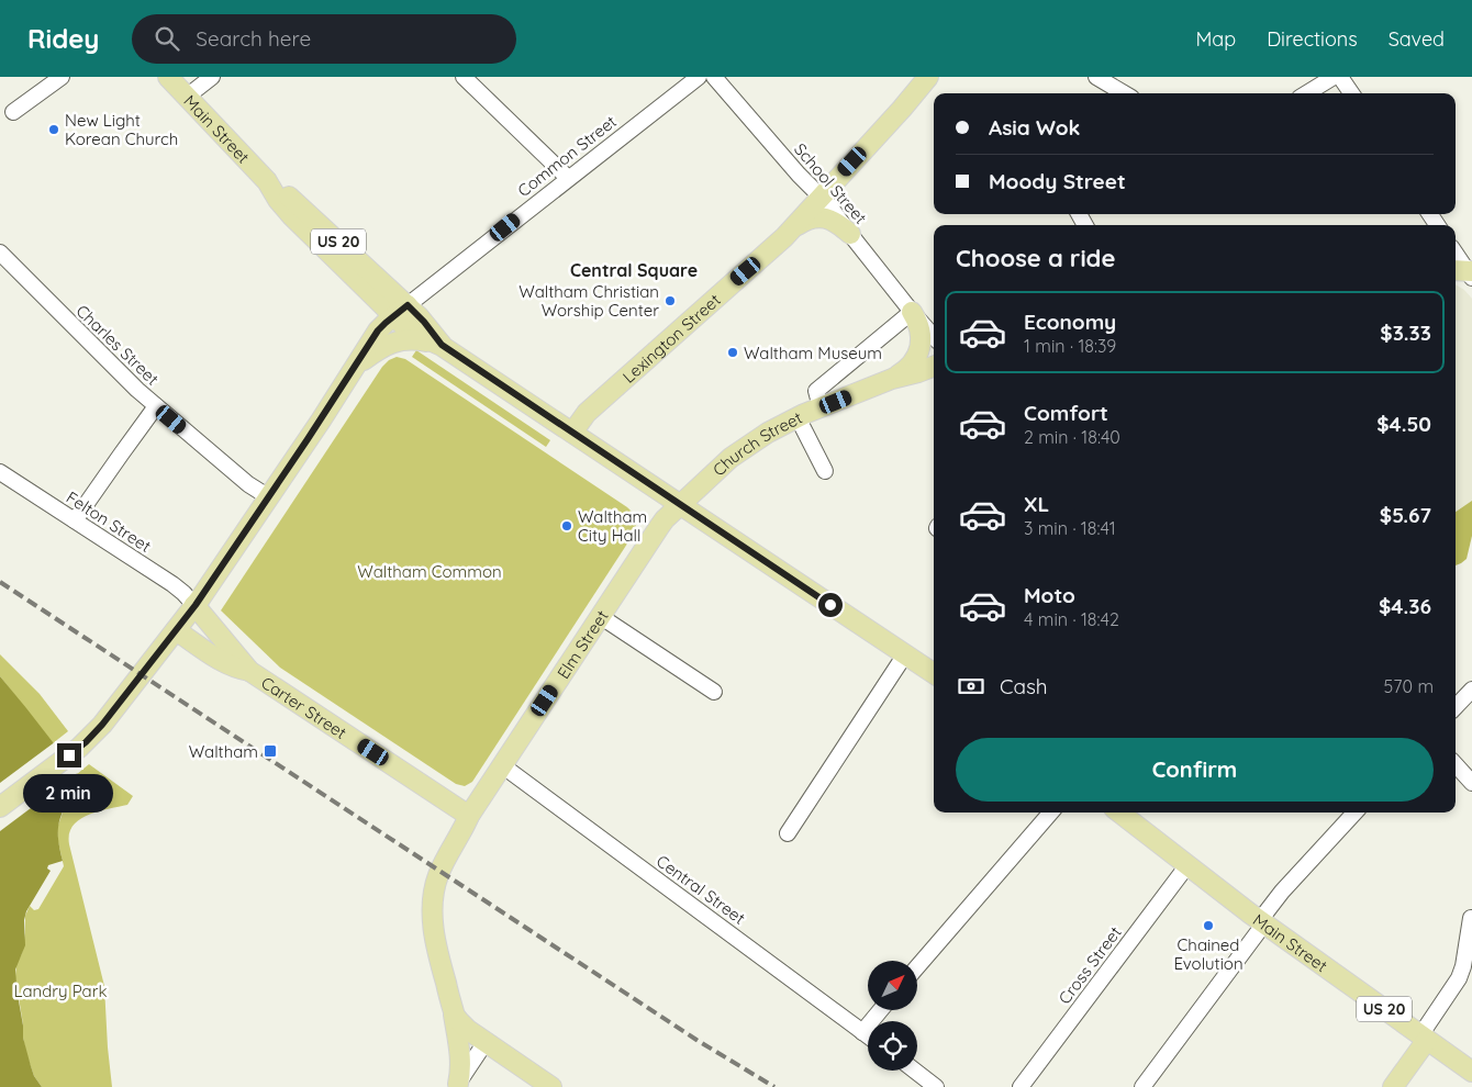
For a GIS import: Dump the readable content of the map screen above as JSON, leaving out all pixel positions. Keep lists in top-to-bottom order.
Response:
{
  "streets": {
    "main road": [
      "Main Street",
      "US 20",
      "Lexington Street",
      "Church Street",
      "Elm Street",
      "Carter Street"
    ],
    "street": [
      "Common Street",
      "School Street",
      "Charles Street",
      "Felton Street",
      "Central Street",
      "Cross Street"
    ]
  },
  "crossings": [
    ["Main Street", "Common Street"],
    ["Main Street", "Lexington Street"],
    ["Main Street", "Church Street"],
    ["Main Street", "Elm Street"],
    ["Main Street", "Cross Street"],
    ["School Street", "Lexington Street"],
    ["Church Street", "Elm Street"],
    ["Felton Street", "Carter Street"],
    ["Elm Street", "Carter Street"],
    ["Elm Street", "Central Street"]
  ],
  "districts": ["Central Square"],
  "parks": ["Waltham Common", "Landry Park"],
  "places": {
    "other": [
      "New Light Korean Church",
      "Waltham Christian Worship Center",
      "Waltham Museum",
      "Waltham City Hall",
      "Chained Evolution"
    ],
    "transit": ["Waltham"]
  },
  "north": "top right",
  "page": {
    "header": "Ridey",
    "search": "Search here",
    "nav": ["Map", "Directions", "Saved"],
    "banner": ["Asia Wok", "Moody Street"],
    "heading": "Choose a ride",
    "list": [
      {
        "name": "Economy",
        "note": "1 min · 18:39",
        "value": "$3.33"
      },
      {
        "name": "Comfort",
        "note": "2 min · 18:40",
        "value": "$4.50"
      },
      {
        "name": "XL",
        "note": "3 min · 18:41",
        "value": "$5.67"
      },
      {
        "name": "Moto",
        "note": "4 min · 18:42",
        "value": "$4.36"
      }
    ],
    "pay": ["Cash", "570 m"],
    "buttons": "Confirm",
    "bubble": "2 min"
  }
}
